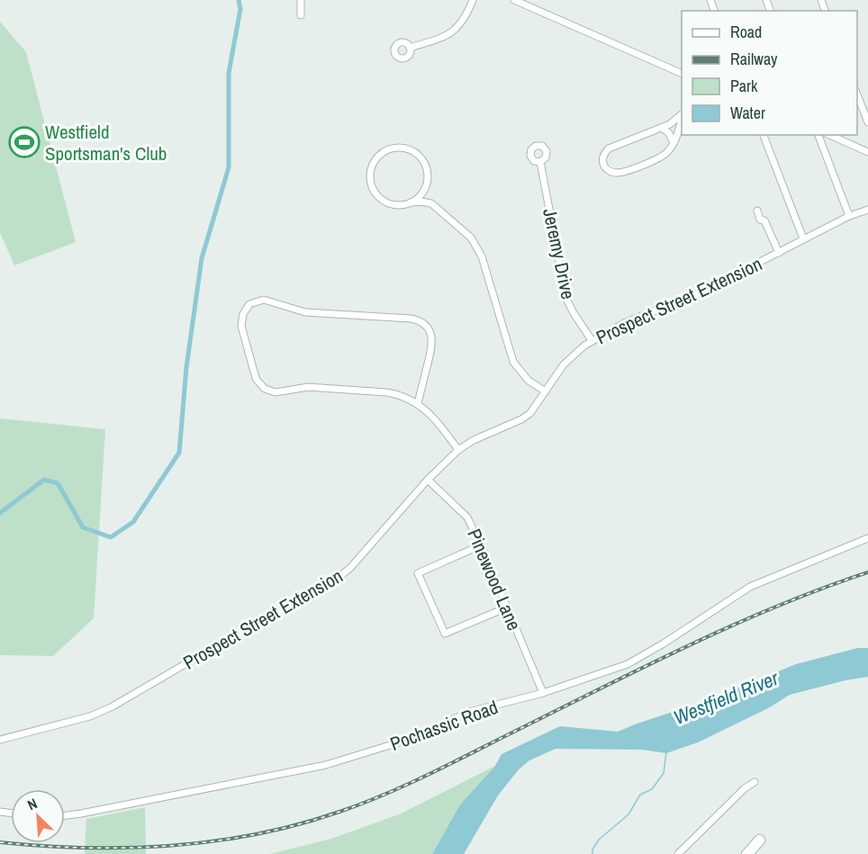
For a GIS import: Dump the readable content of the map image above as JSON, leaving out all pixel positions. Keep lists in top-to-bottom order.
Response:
{
  "streets": {
    "street": [
      "Jeremy Drive",
      "Prospect Street Extension",
      "Pinewood Lane",
      "Pochassic Road"
    ]
  },
  "crossings": [
    ["Jeremy Drive", "Prospect Street Extension"],
    ["Prospect Street Extension", "Pinewood Lane"],
    ["Pinewood Lane", "Pochassic Road"]
  ],
  "water": ["Westfield River"],
  "places": {
    "sports": ["Westfield Sportsman's Club"]
  },
  "legend": [
    "Road",
    "Railway",
    "Park",
    "Water"
  ],
  "north": "top left"
}
